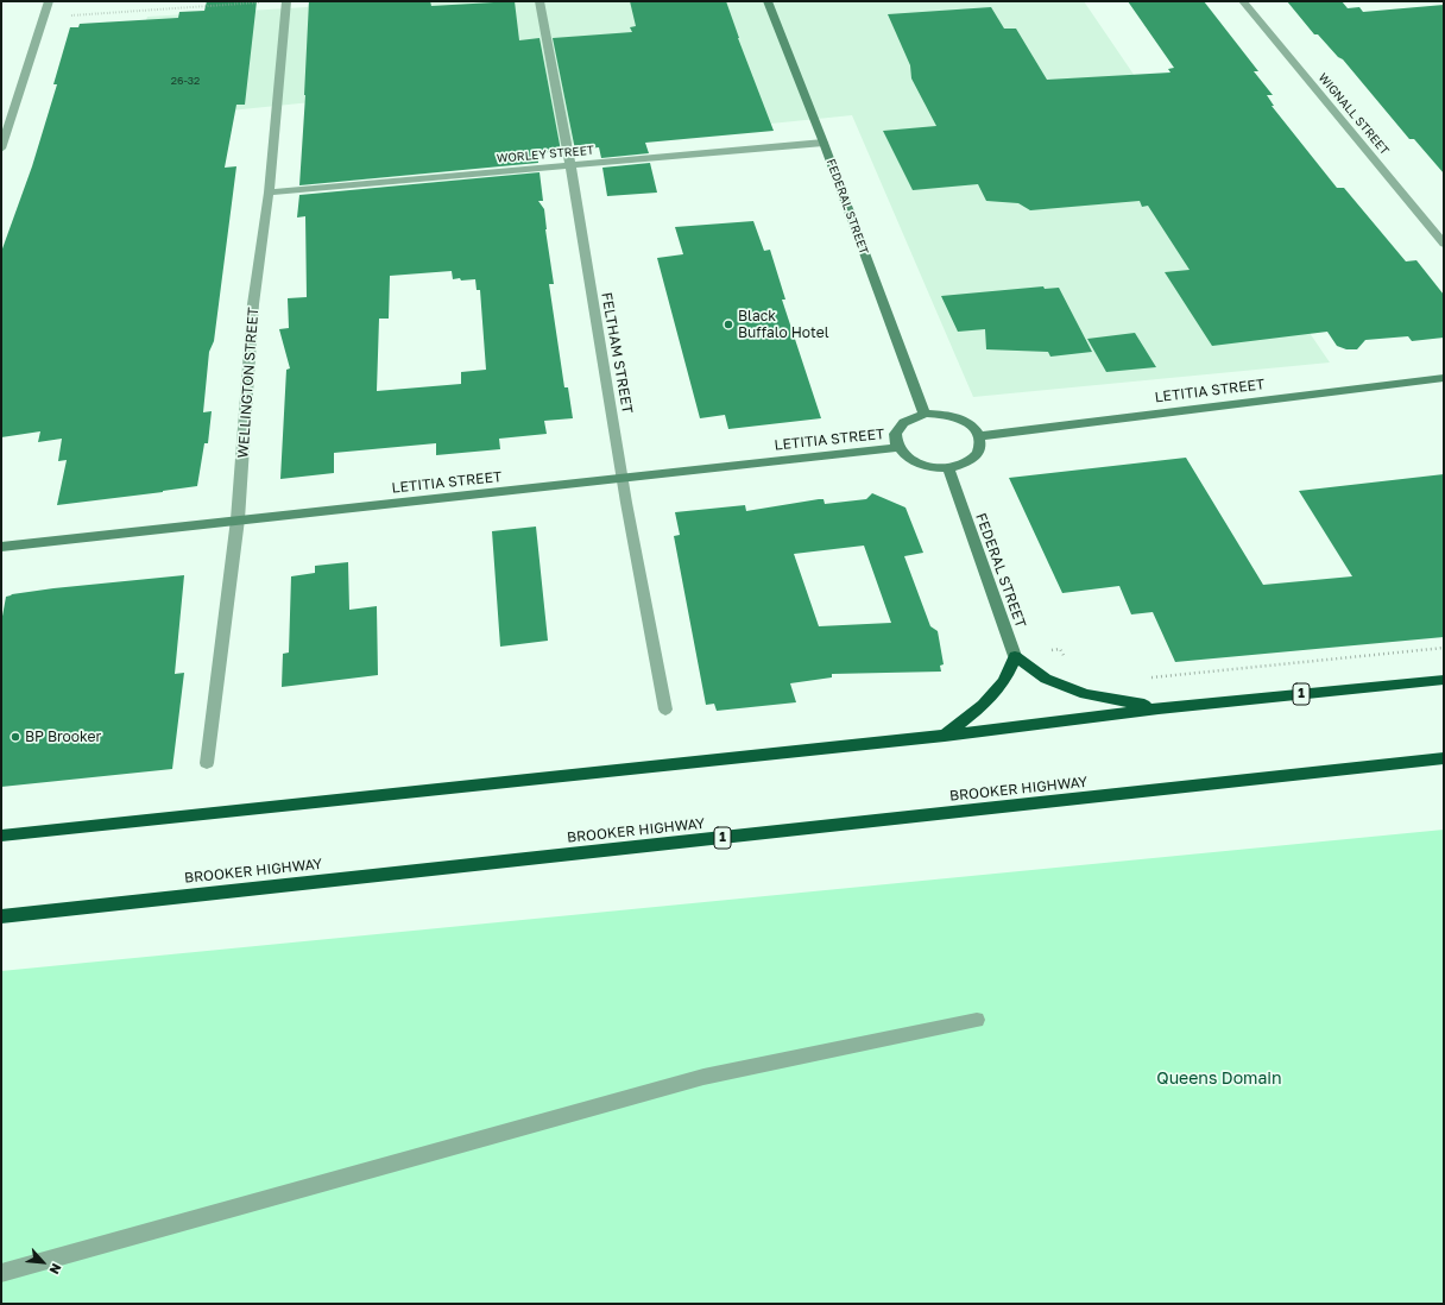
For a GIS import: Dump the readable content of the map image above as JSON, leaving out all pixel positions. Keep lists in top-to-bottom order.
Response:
{
  "streets": {
    "highway": ["1", "BROOKER HIGHWAY"],
    "street": [
      "WIGNALL STREET",
      "WORLEY STREET",
      "FEDERAL STREET",
      "FELTHAM STREET",
      "WELLINGTON STREET",
      "LETITIA STREET"
    ]
  },
  "crossings": [
    ["WORLEY STREET", "FEDERAL STREET"],
    ["WORLEY STREET", "FELTHAM STREET"],
    ["WORLEY STREET", "WELLINGTON STREET"],
    ["FEDERAL STREET", "LETITIA STREET"],
    ["FELTHAM STREET", "LETITIA STREET"],
    ["WELLINGTON STREET", "LETITIA STREET"]
  ],
  "parks": ["Queens Domain"],
  "places": ["Black Buffalo Hotel", "BP Brooker"],
  "house_numbers": ["26-32"],
  "north": "bottom right"
}
